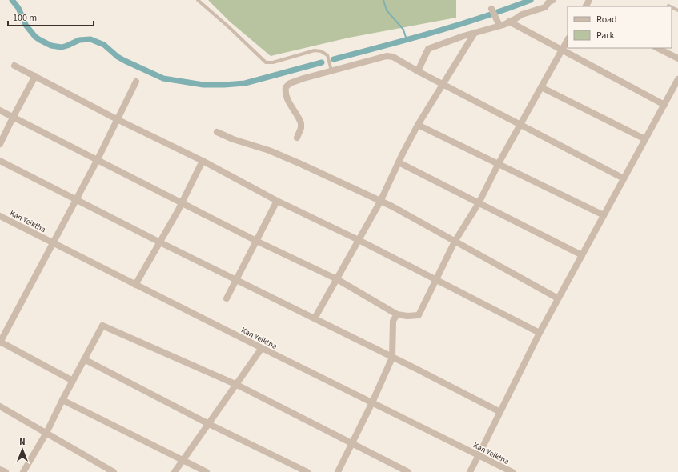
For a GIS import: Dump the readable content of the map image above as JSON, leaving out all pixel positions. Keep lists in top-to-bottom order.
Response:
{
  "streets": {
    "street": ["Kan Yeiktha"]
  },
  "legend": ["Road", "Park"],
  "scale_bar": "100 m",
  "north": "top"
}
